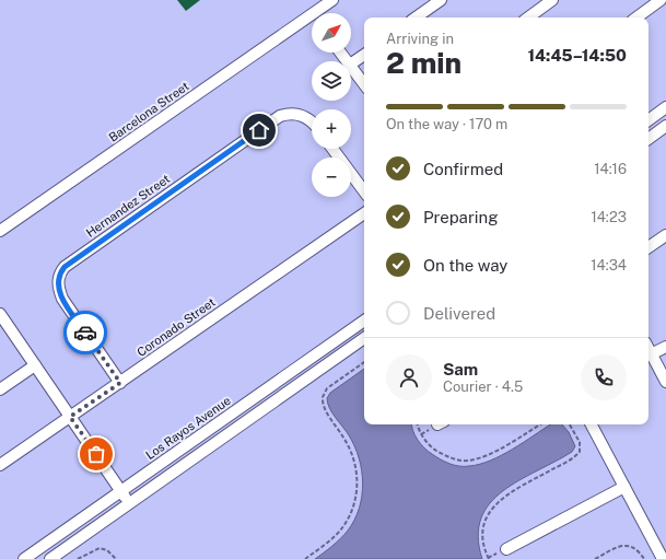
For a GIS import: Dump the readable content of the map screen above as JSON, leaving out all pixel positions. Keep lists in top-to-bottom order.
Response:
{
  "streets": {
    "street": [
      "Barcelona Street",
      "Hernandez Street",
      "Coronado Street",
      "Los Rayos Avenue"
    ]
  },
  "crossings": [
    ["Hernandez Street", "Coronado Street"]
  ],
  "north": "top right",
  "page": {
    "map_buttons": ["+", "−"],
    "heading": ["2 min", "Arriving in", "14:45–14:50"],
    "panel": ["Sam", "Courier · 4.5"],
    "bar": "On the way · 170 m",
    "list": [
      ["Confirmed", "14:16"],
      ["Preparing", "14:23"],
      ["On the way", "14:34"],
      "Delivered"
    ]
  }
}
